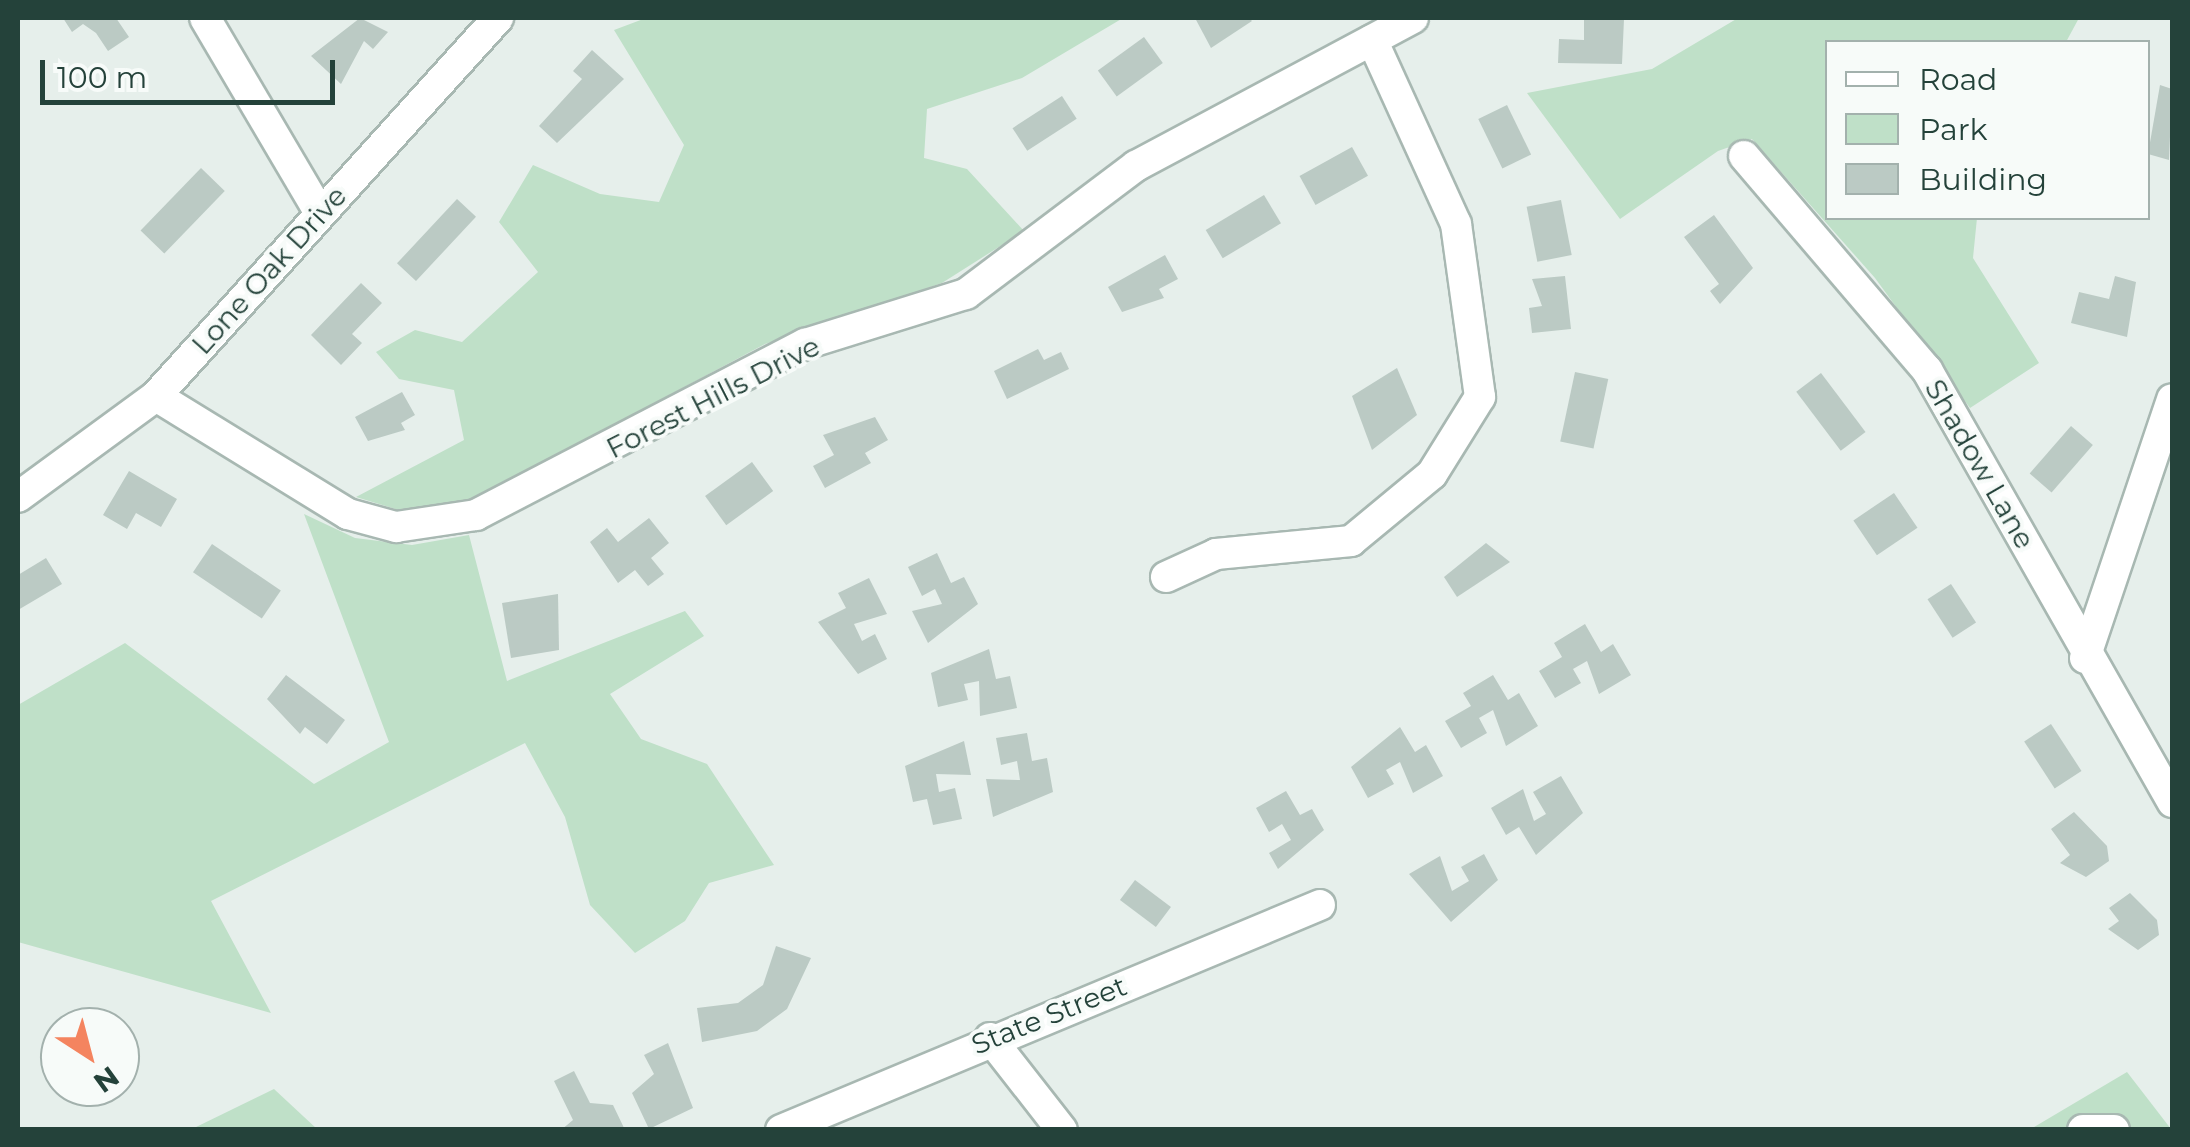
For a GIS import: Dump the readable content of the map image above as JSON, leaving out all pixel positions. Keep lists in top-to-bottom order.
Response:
{
  "streets": {
    "street": [
      "Lone Oak Drive",
      "Forest Hills Drive",
      "Shadow Lane",
      "State Street"
    ]
  },
  "crossings": [
    ["Lone Oak Drive", "Forest Hills Drive"]
  ],
  "legend": ["Road", "Park", "Building"],
  "scale_bar": "100 m",
  "north": "bottom right"
}
